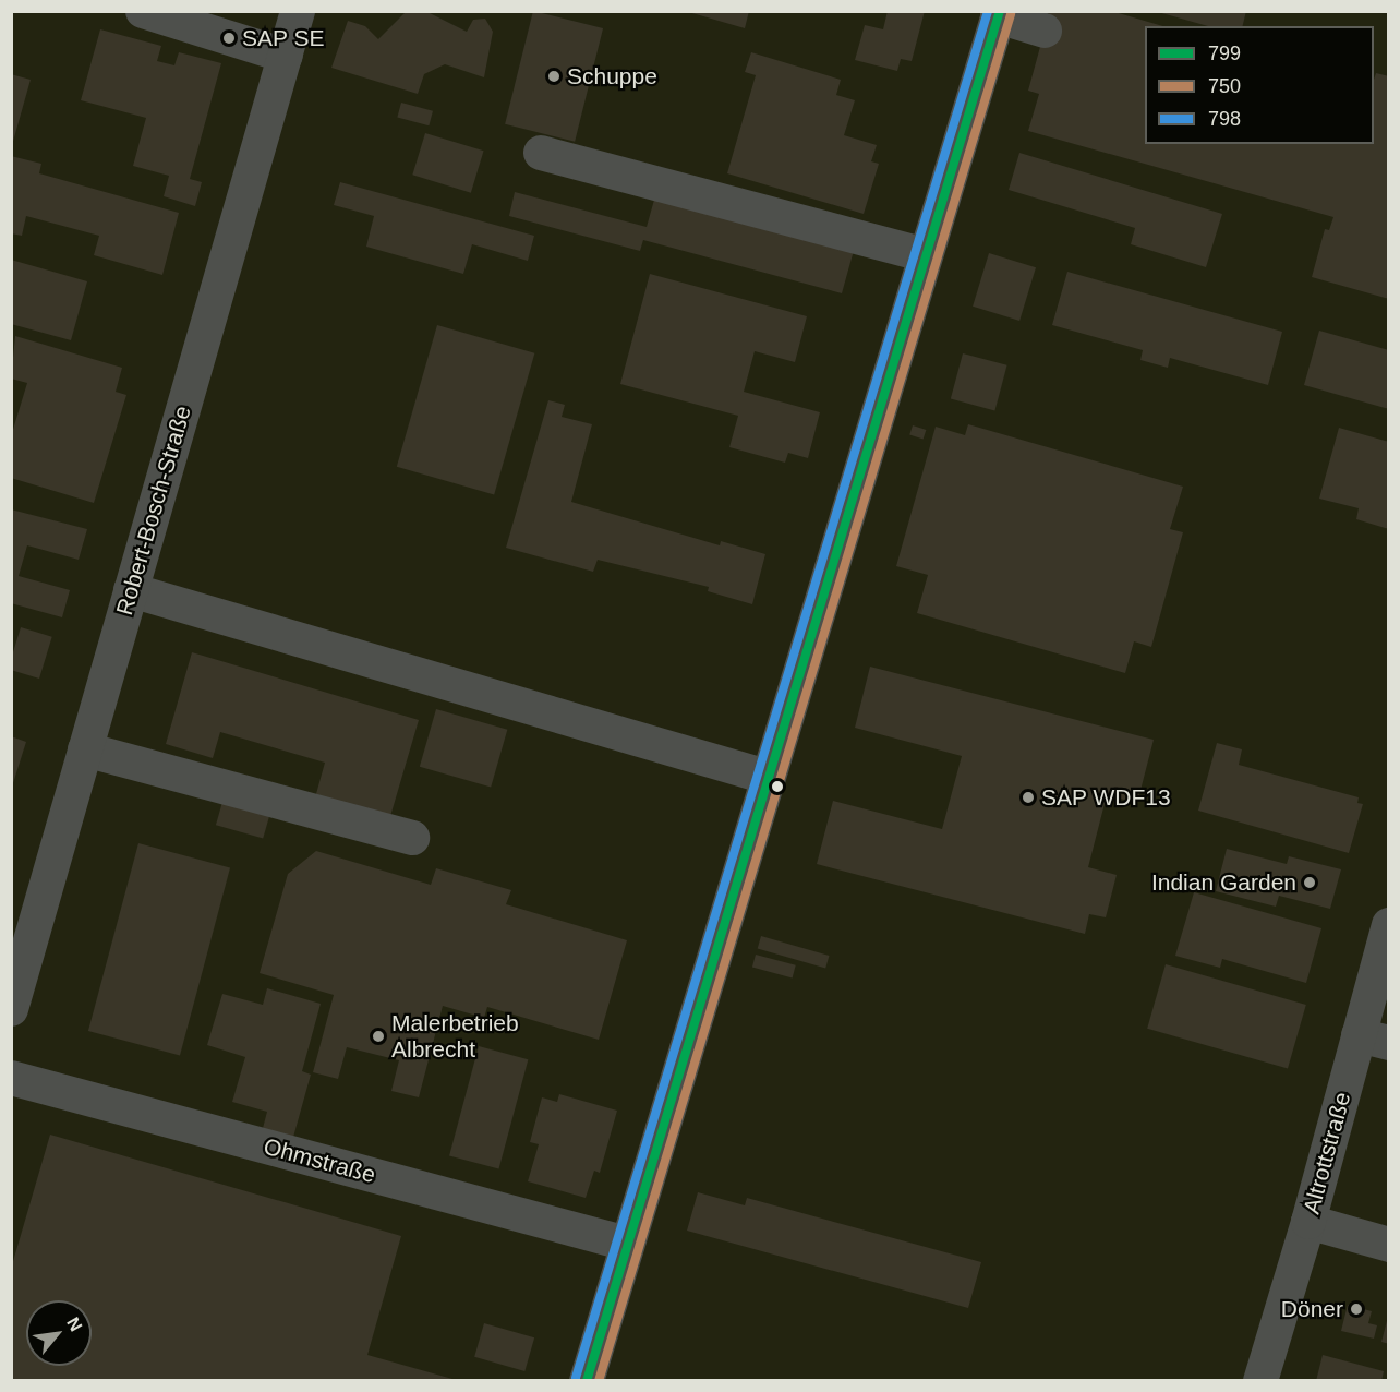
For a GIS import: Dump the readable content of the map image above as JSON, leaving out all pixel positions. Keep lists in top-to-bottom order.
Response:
{
  "streets": {
    "street": ["Robert-Bosch-Straße", "Altrottstraße", "Ohmstraße"]
  },
  "places": [
    "SAP SE",
    "Schuppe",
    "SAP WDF13",
    "Indian Garden",
    "Malerbetrieb Albrecht",
    "Döner"
  ],
  "lines": ["transit line 799", "transit line 798", "transit line 750"],
  "legend": ["799", "750", "798"],
  "north": "top right"
}
